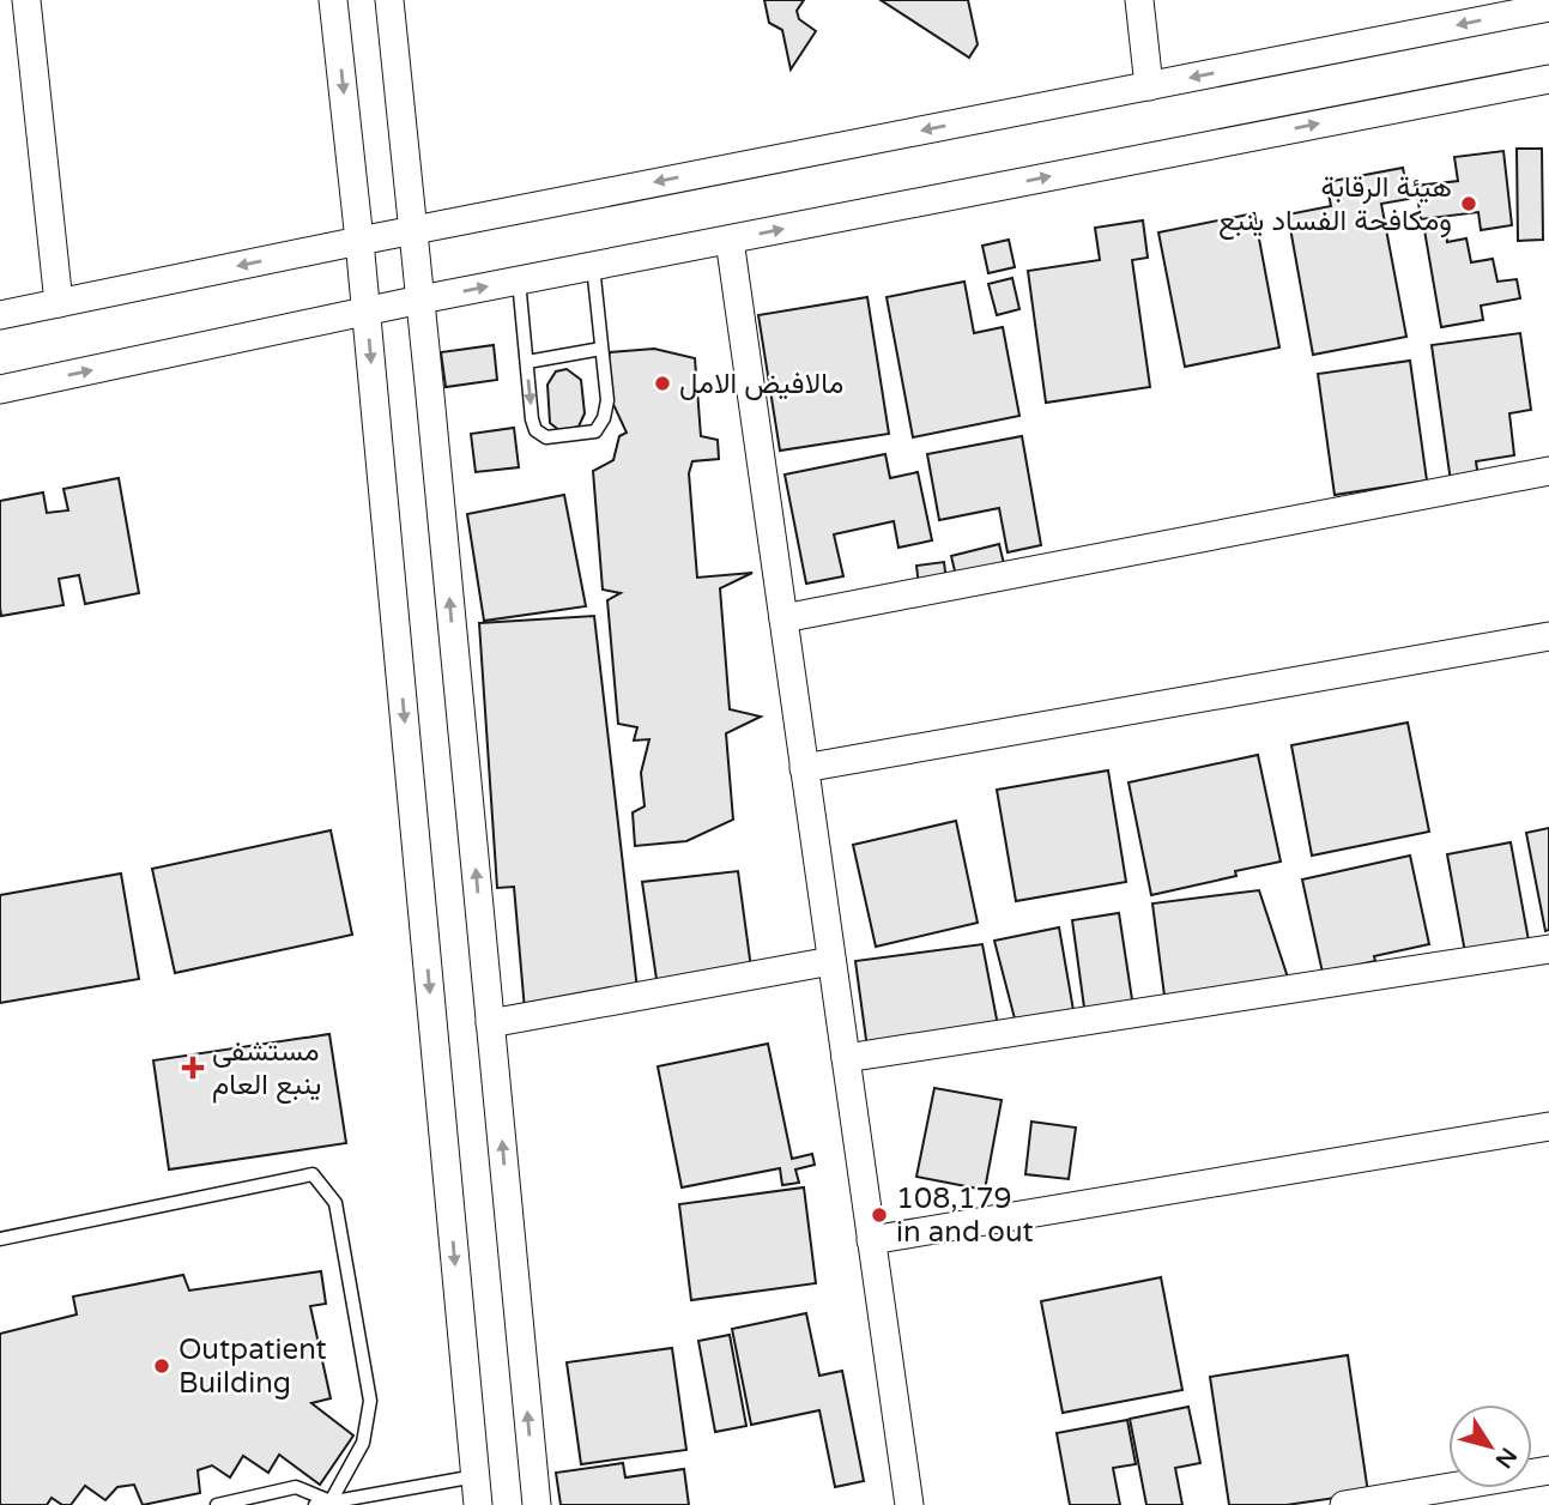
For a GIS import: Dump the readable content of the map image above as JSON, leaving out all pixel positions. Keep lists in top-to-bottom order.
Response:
{
  "places": {
    "other": [
      "هيئة الرقابة ومكافحة الفساد ينبع",
      "مالافيض الامل",
      "108,179 in and out",
      "Outpatient Building"
    ],
    "health": ["مستشفى ينبع العام"]
  },
  "north": "bottom right"
}
